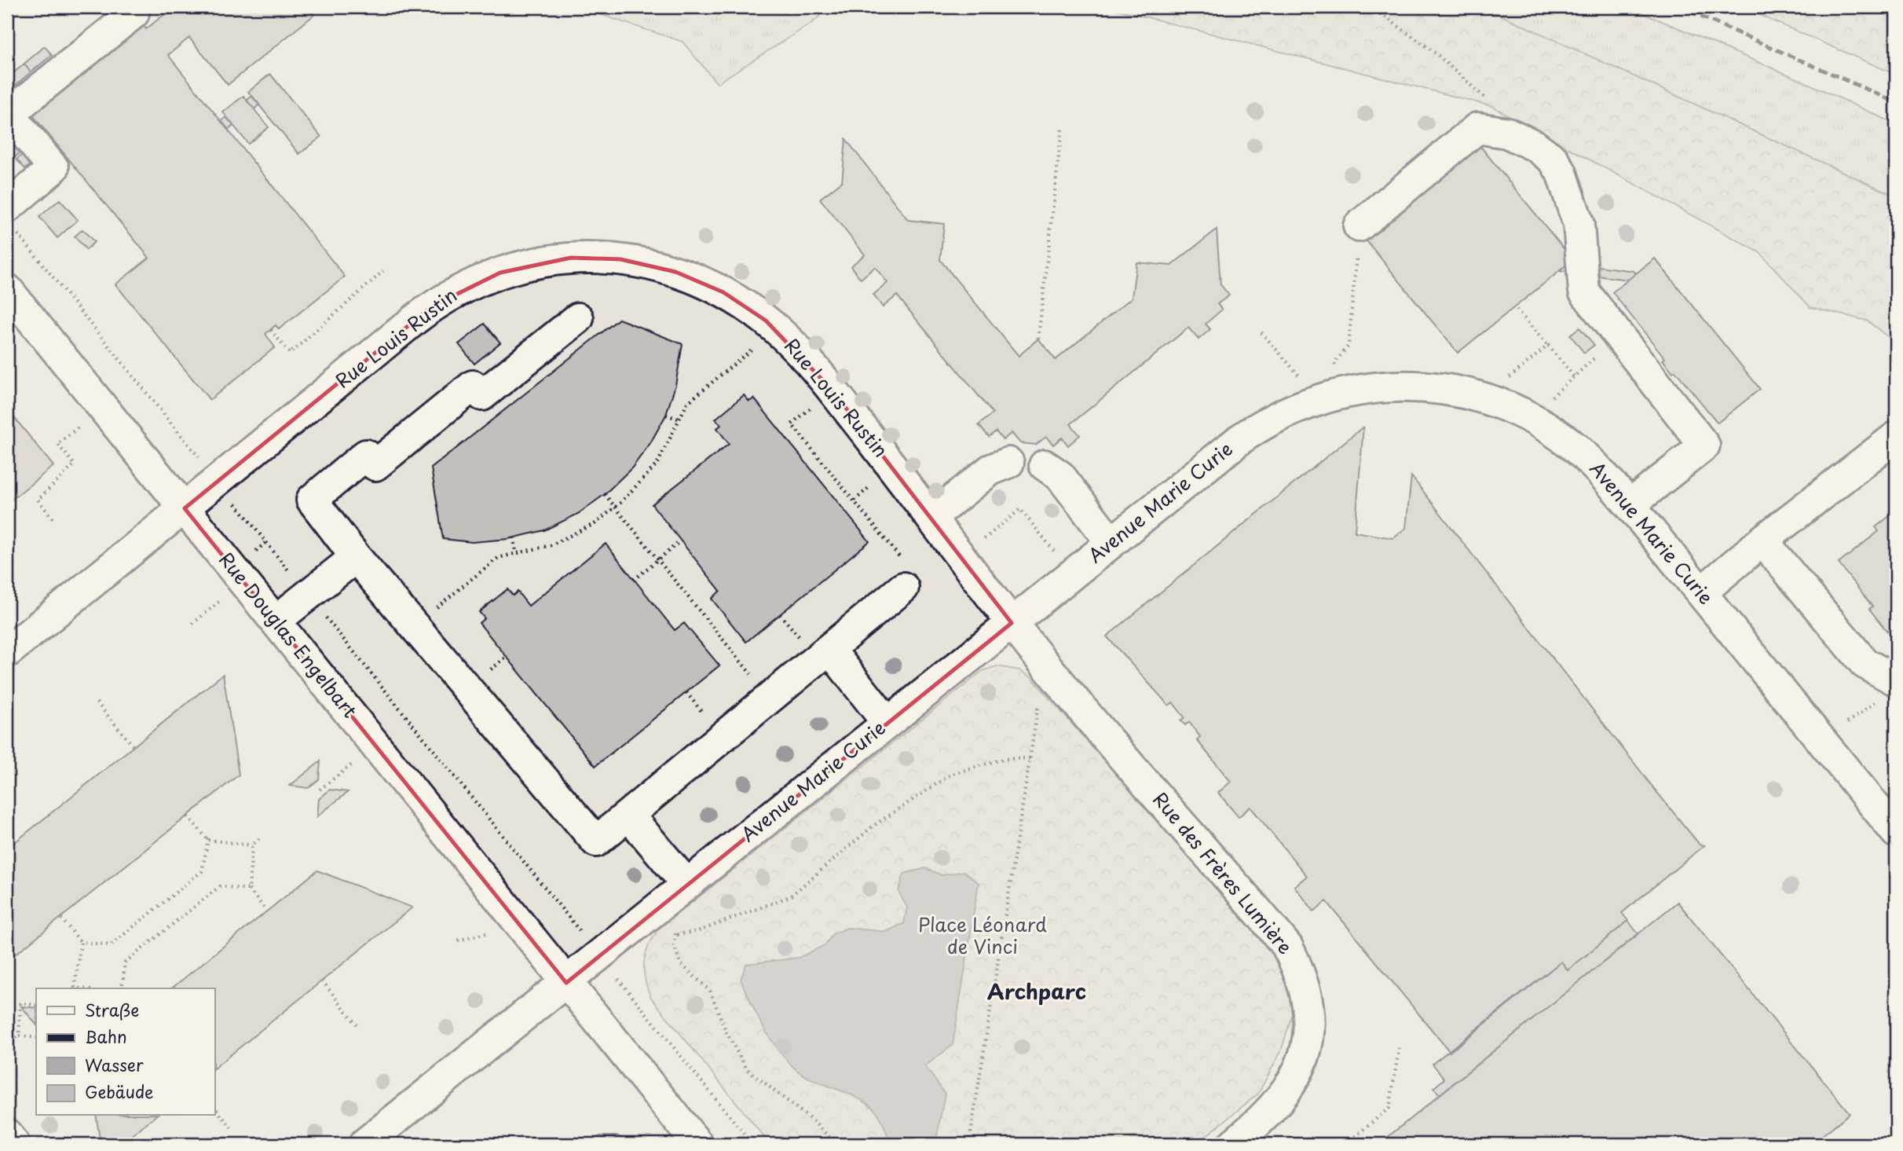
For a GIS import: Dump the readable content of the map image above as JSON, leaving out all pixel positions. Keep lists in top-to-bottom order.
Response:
{
  "streets": {
    "street": [
      "Rue Louis Rustin",
      "Avenue Marie Curie",
      "Rue Douglas Engelbart",
      "Rue des Frères Lumière"
    ]
  },
  "crossings": [
    ["Rue Louis Rustin", "Avenue Marie Curie"],
    ["Rue Louis Rustin", "Rue Douglas Engelbart"],
    ["Rue Louis Rustin", "Rue des Frères Lumière"],
    ["Avenue Marie Curie", "Rue Douglas Engelbart"],
    ["Avenue Marie Curie", "Rue des Frères Lumière"]
  ],
  "districts": ["Archparc"],
  "parks": ["Place Léonard de Vinci"],
  "legend": [
    "Straße",
    "Bahn",
    "Wasser",
    "Gebäude"
  ]
}
